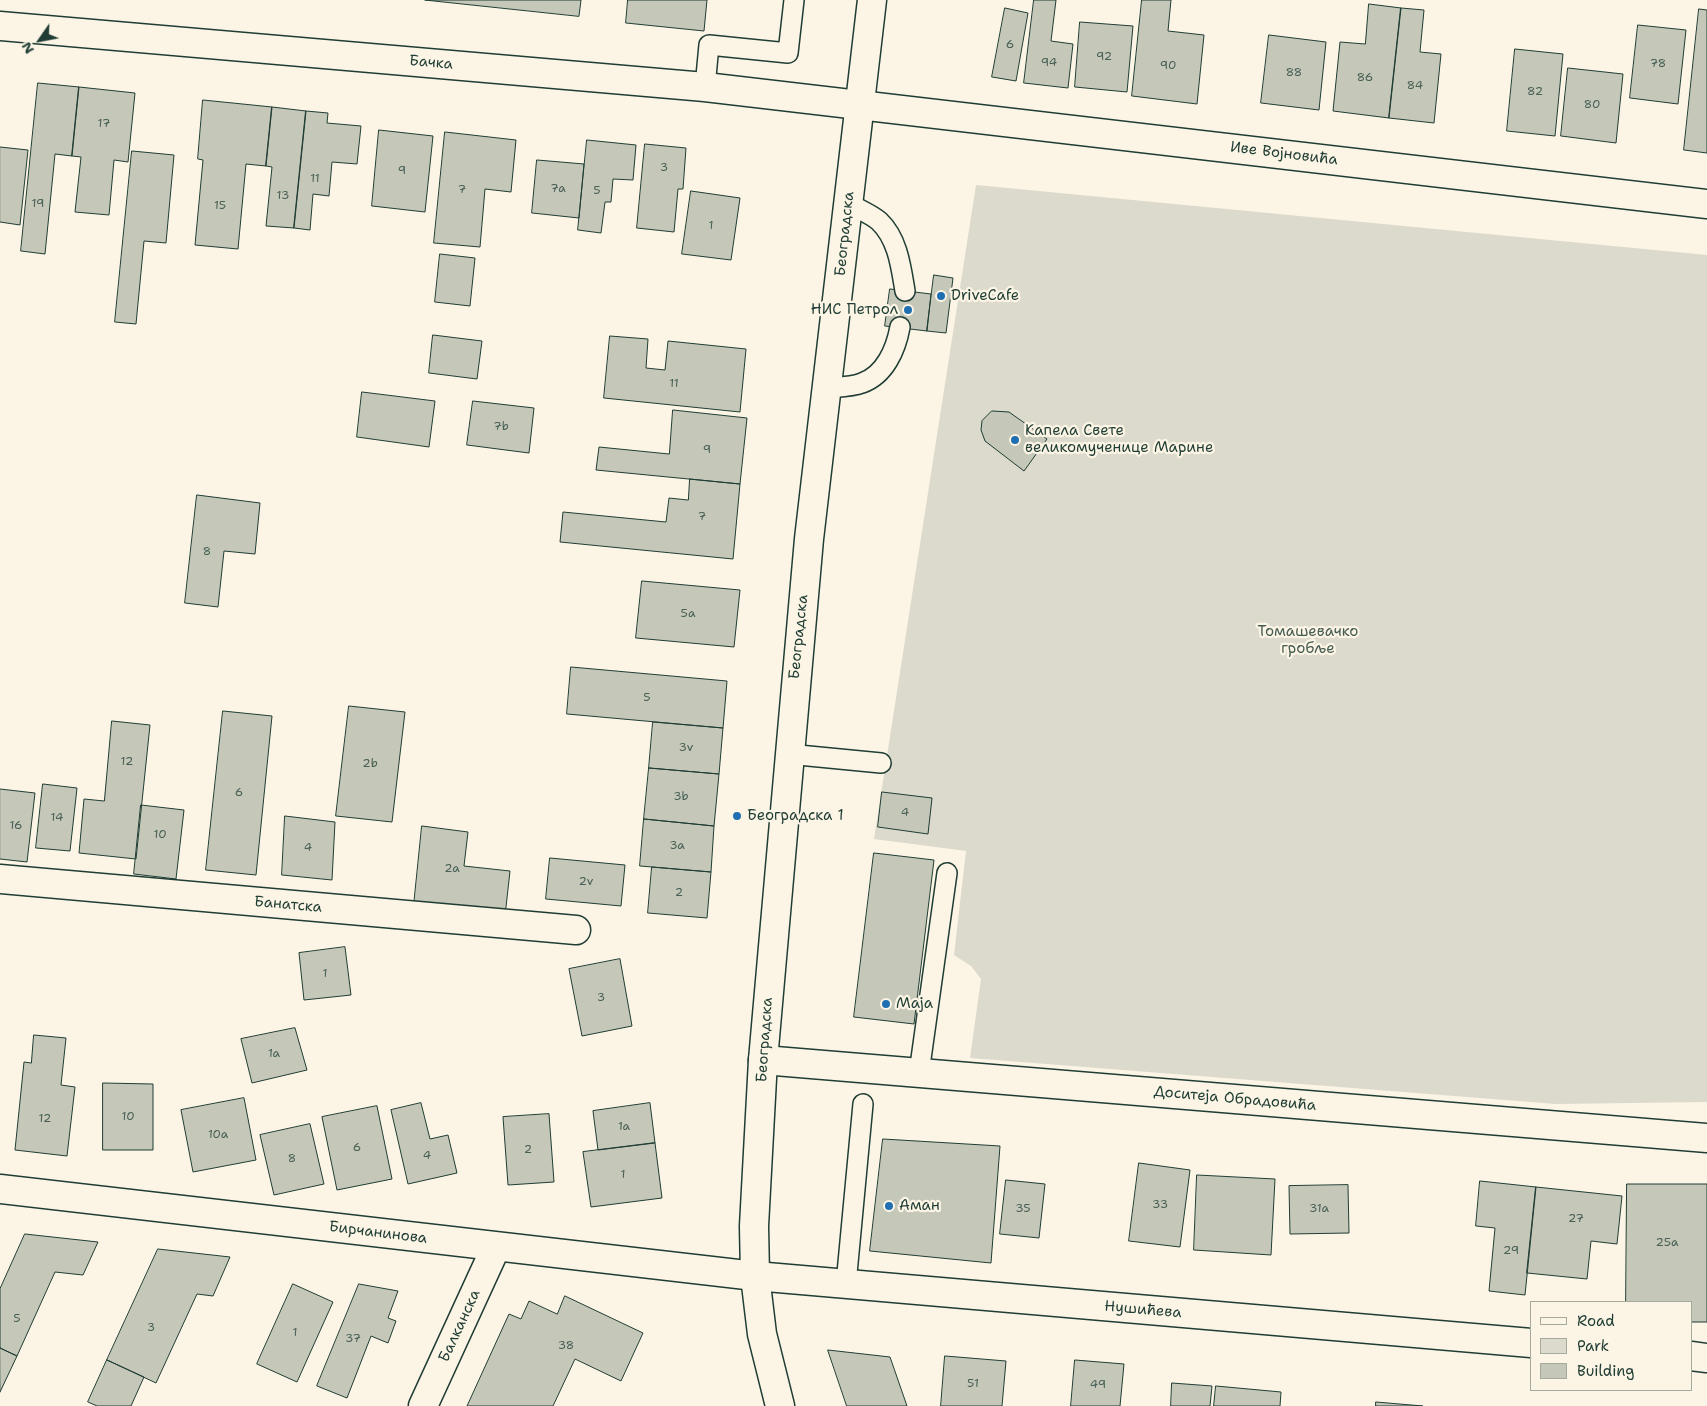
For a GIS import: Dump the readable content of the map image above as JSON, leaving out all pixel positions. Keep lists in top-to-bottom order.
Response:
{
  "streets": {
    "street": [
      "Бачка",
      "Иве Војновића",
      "Београдска",
      "Банатска",
      "Доситеја Обрадовића",
      "Бирчанинова",
      "Нушићева",
      "Балканска"
    ]
  },
  "crossings": [
    ["Бачка", "Иве Војновића"],
    ["Бачка", "Београдска"],
    ["Иве Војновића", "Београдска"],
    ["Београдска", "Доситеја Обрадовића"],
    ["Београдска", "Бирчанинова"],
    ["Београдска", "Нушићева"],
    ["Бирчанинова", "Нушићева"],
    ["Бирчанинова", "Балканска"]
  ],
  "parks": ["Томашевачко гробље"],
  "places": [
    "DriveCafe",
    "НИС Петрол",
    "Капела Свете великомученице Марине",
    "Београдска 1",
    "Маја",
    "Аман"
  ],
  "house_numbers": [
    "6",
    "92",
    "94",
    "78",
    "90",
    "88",
    "86",
    "84",
    "82",
    "80",
    "17",
    "3",
    "9",
    "11",
    "7a",
    "7",
    "5",
    "13",
    "19",
    "15",
    "1",
    "11",
    "7b",
    "9",
    "7",
    "8",
    "5a",
    "5",
    "3v",
    "12",
    "2b",
    "6",
    "3b",
    "4",
    "14",
    "16",
    "10",
    "3a",
    "4",
    "2a",
    "2v",
    "2",
    "1",
    "3",
    "1a",
    "10",
    "12",
    "1a",
    "10a",
    "6",
    "2",
    "4",
    "8",
    "1",
    "33",
    "35",
    "31a",
    "27",
    "25a",
    "29",
    "5",
    "3",
    "1",
    "37",
    "38",
    "51",
    "49"
  ],
  "legend": ["Road", "Park", "Building"],
  "north": "bottom left"
}
